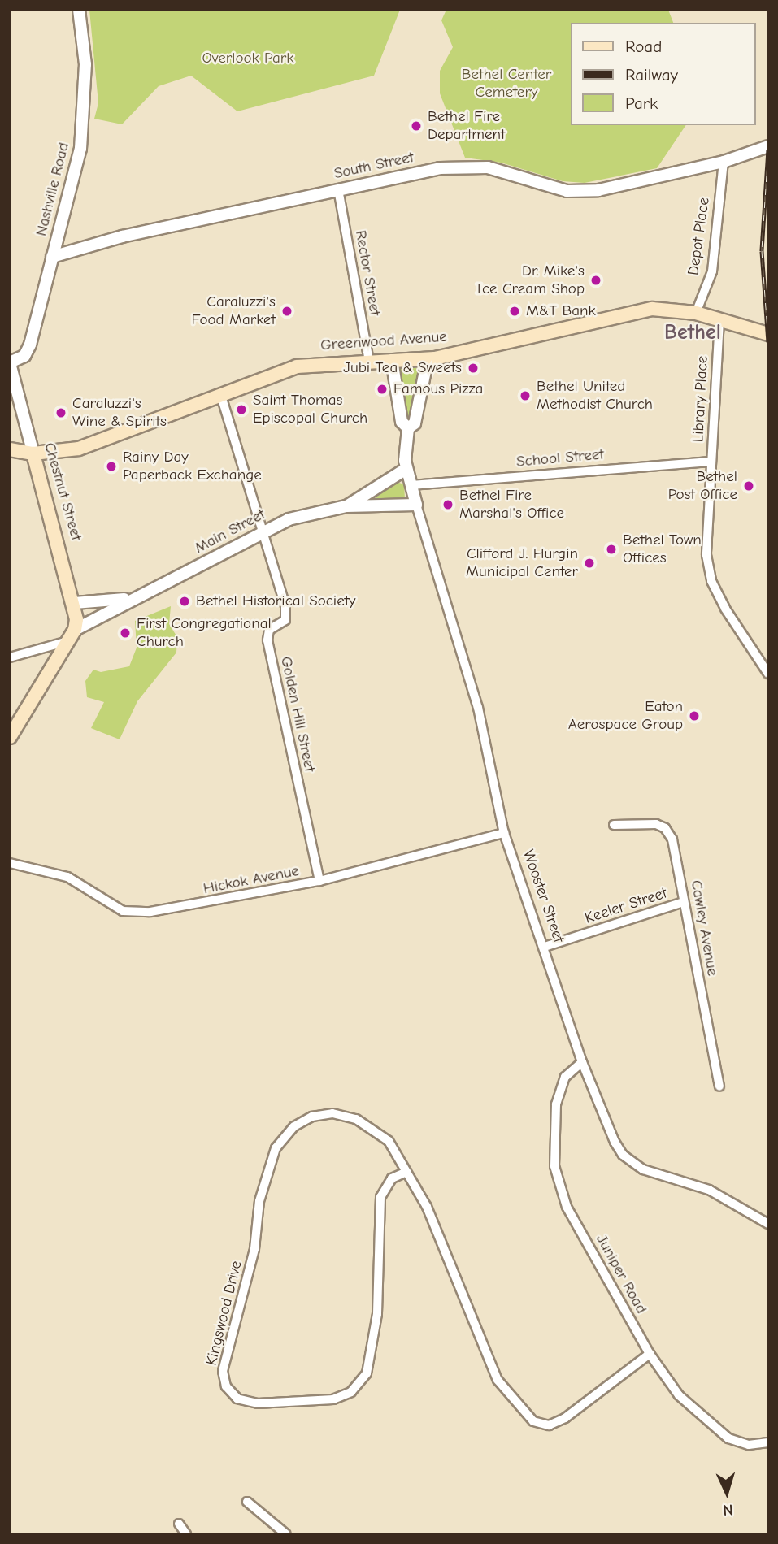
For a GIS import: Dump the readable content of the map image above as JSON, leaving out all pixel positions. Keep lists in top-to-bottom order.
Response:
{
  "streets": {
    "main road": ["Greenwood Avenue", "Chestnut Street"],
    "street": [
      "South Street",
      "Nashville Road",
      "Depot Place",
      "Rector Street",
      "Library Place",
      "School Street",
      "Main Street",
      "Golden Hill Street",
      "Hickok Avenue",
      "Wooster Street",
      "Keeler Street",
      "Cawley Avenue",
      "Juniper Road",
      "Kingswood Drive"
    ]
  },
  "crossings": [
    ["South Street", "Nashville Road"],
    ["South Street", "Depot Place"],
    ["South Street", "Rector Street"],
    ["Nashville Road", "Chestnut Street"],
    ["Depot Place", "Greenwood Avenue"],
    ["Rector Street", "Greenwood Avenue"],
    ["Greenwood Avenue", "Library Place"],
    ["Greenwood Avenue", "Chestnut Street"],
    ["Library Place", "School Street"],
    ["School Street", "Wooster Street"],
    ["Chestnut Street", "Main Street"],
    ["Main Street", "Golden Hill Street"],
    ["Main Street", "Wooster Street"],
    ["Golden Hill Street", "Hickok Avenue"],
    ["Hickok Avenue", "Wooster Street"],
    ["Wooster Street", "Keeler Street"],
    ["Wooster Street", "Juniper Road"],
    ["Keeler Street", "Cawley Avenue"],
    ["Juniper Road", "Kingswood Drive"]
  ],
  "districts": ["Bethel"],
  "parks": ["Overlook Park", "Bethel Center Cemetery"],
  "places": [
    "Bethel Fire Department",
    "Dr. Mike's Ice Cream Shop",
    "Caraluzzi's Food Market",
    "M&T Bank",
    "Jubi Tea & Sweets",
    "Famous Pizza",
    "Bethel United Methodist Church",
    "Saint Thomas Episcopal Church",
    "Caraluzzi's Wine & Spirits",
    "Rainy Day Paperback Exchange",
    "Bethel Post Office",
    "Bethel Fire Marshal's Office",
    "Bethel Town Offices",
    "Clifford J. Hurgin Municipal Center",
    "Bethel Historical Society",
    "First Congregational Church",
    "Eaton Aerospace Group"
  ],
  "legend": ["Road", "Railway", "Park"],
  "north": "bottom"
}
